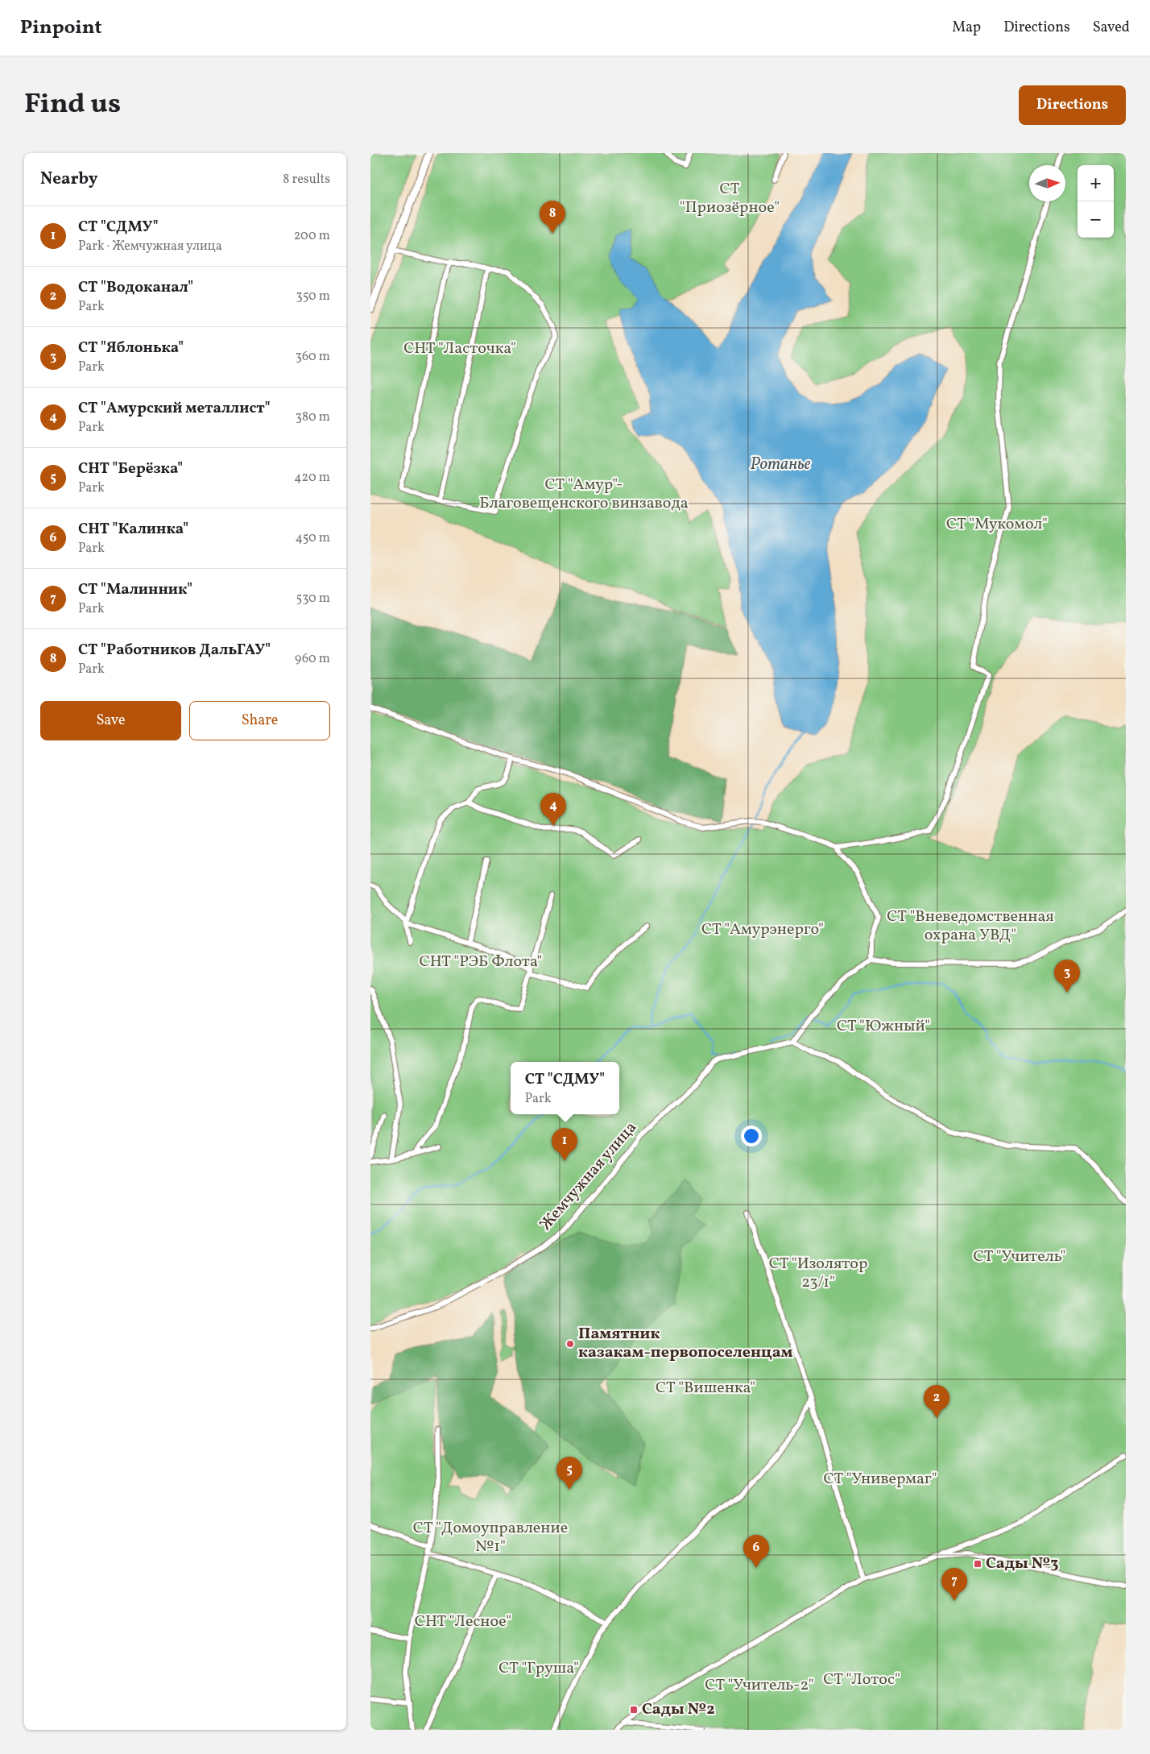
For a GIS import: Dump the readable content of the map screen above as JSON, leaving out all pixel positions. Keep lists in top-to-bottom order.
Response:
{
  "streets": {
    "street": ["Жемчужная улица"]
  },
  "water": ["Ротанье"],
  "parks": [
    "СТ \"Приозёрное\"",
    "СНТ \"Ласточка\"",
    "СТ \"Амур\"- Благовещенского винзавода",
    "СТ \"Мукомол\"",
    "СТ \"Вневедомственная охрана УВД\"",
    "СТ \"Амурэнерго\"",
    "СНТ \"РЭБ Флота\"",
    "СТ \"Южный\"",
    "СТ \"Учитель\"",
    "СТ \"Изолятор 23/1\"",
    "СТ \"Вишенка\"",
    "СТ \"Универмаг\"",
    "СТ \"Домоуправление №1\"",
    "СНТ \"Лесное\"",
    "СТ \"Груша\"",
    "СТ \"Лотос\"",
    "СТ \"Учитель-2\""
  ],
  "places": {
    "other": ["Памятник казакам-первопоселенцам"],
    "transit": ["Сады №3", "Сады №2"]
  },
  "north": "right",
  "page": {
    "header": "Pinpoint",
    "nav": ["Map", "Directions", "Saved"],
    "title": "Find us",
    "buttons": [
      "Directions",
      ["Save", "Share"]
    ],
    "heading": ["Nearby", "8 results"],
    "map_buttons": ["+", "−"],
    "pins": [
      "8",
      "4",
      "3",
      "1",
      "2",
      "5",
      "6",
      "7"
    ],
    "list": [
      {
        "mark": "1",
        "name": "СТ \"СДМУ\"",
        "note": "Park · Жемчужная улица",
        "value": "200 m"
      },
      {
        "mark": "2",
        "name": "СТ \"Водоканал\"",
        "note": "Park",
        "value": "350 m"
      },
      {
        "mark": "3",
        "name": "СТ \"Яблонька\"",
        "note": "Park",
        "value": "360 m"
      },
      {
        "mark": "4",
        "name": "СТ \"Амурский металлист\"",
        "note": "Park",
        "value": "380 m"
      },
      {
        "mark": "5",
        "name": "СНТ \"Берёзка\"",
        "note": "Park",
        "value": "420 m"
      },
      {
        "mark": "6",
        "name": "СНТ \"Калинка\"",
        "note": "Park",
        "value": "450 m"
      },
      {
        "mark": "7",
        "name": "СТ \"Малинник\"",
        "note": "Park",
        "value": "530 m"
      },
      {
        "mark": "8",
        "name": "СТ \"Работников ДальГАУ\"",
        "note": "Park",
        "value": "960 m"
      }
    ],
    "popup": ["СТ \"СДМУ\"", "Park"]
  }
}
